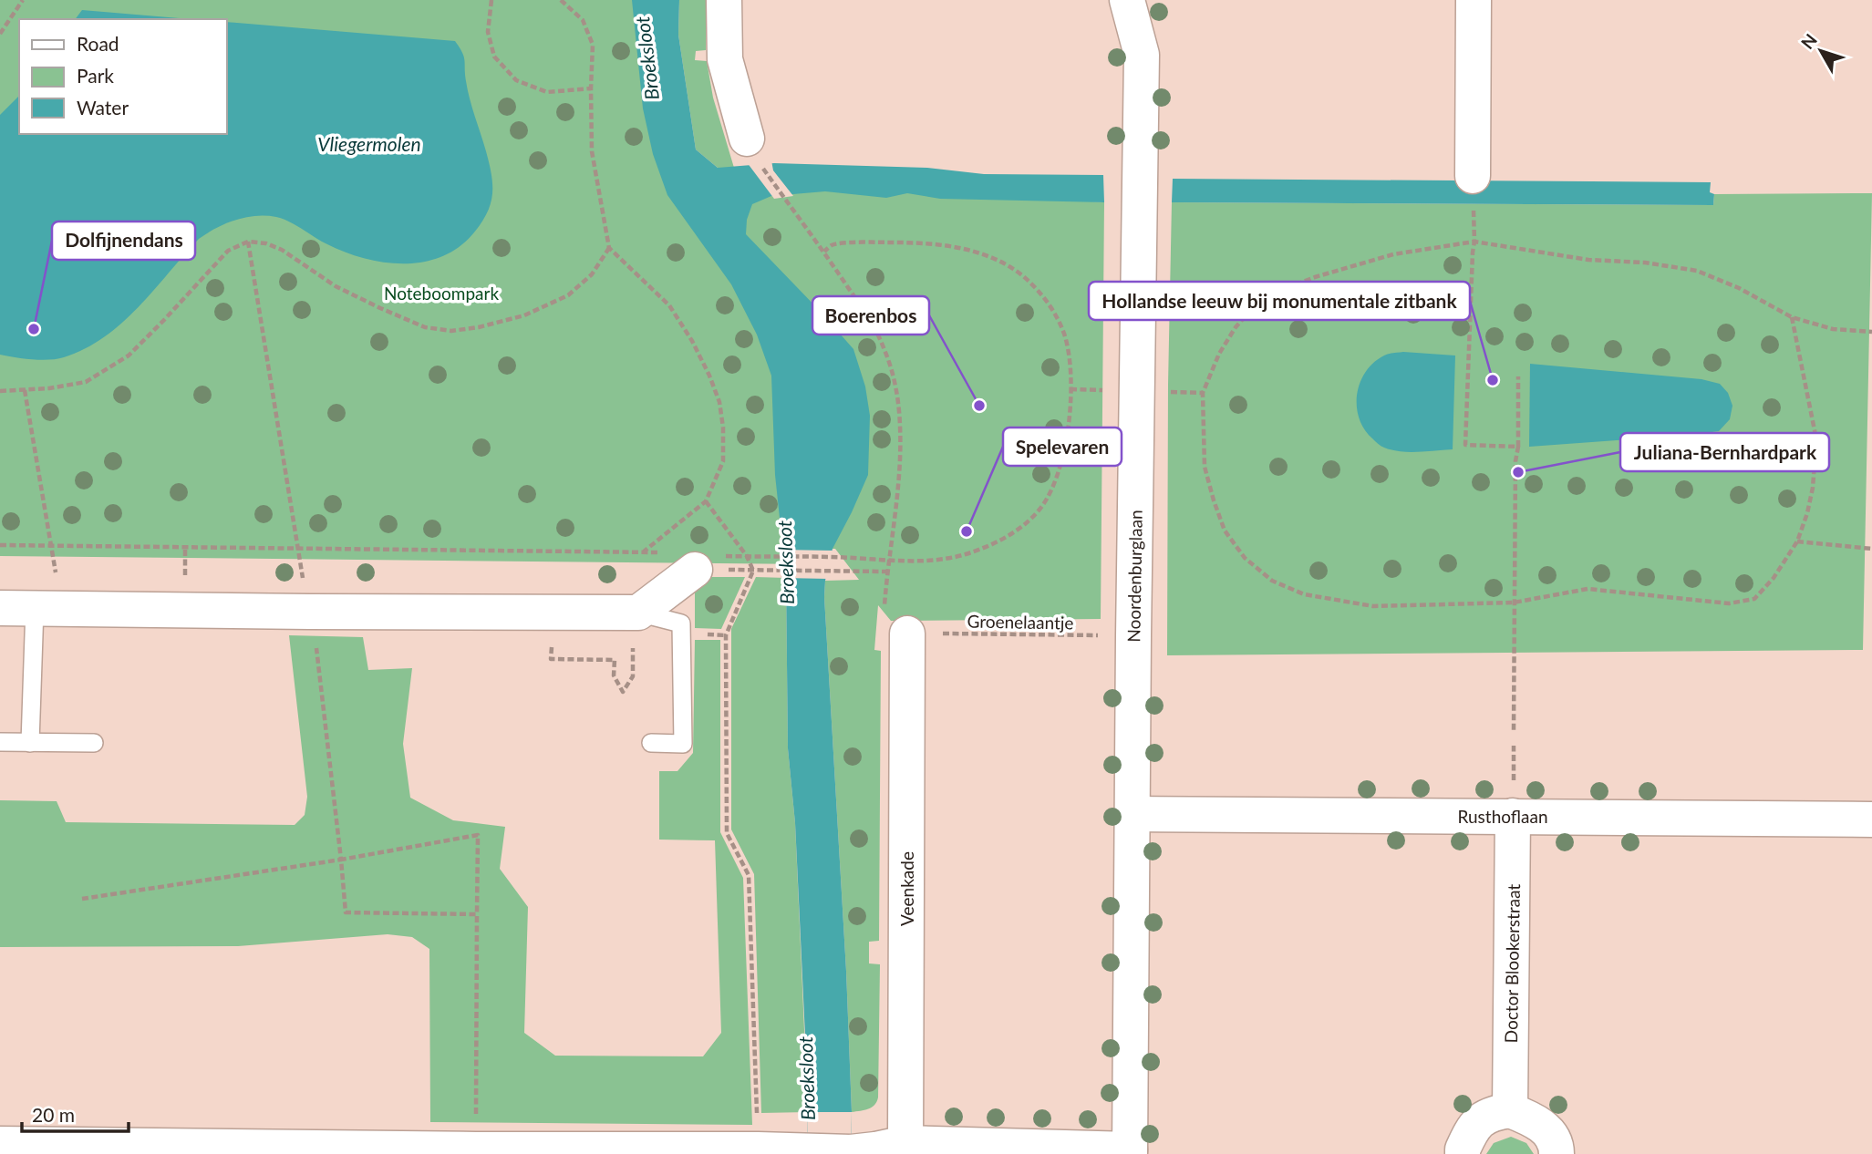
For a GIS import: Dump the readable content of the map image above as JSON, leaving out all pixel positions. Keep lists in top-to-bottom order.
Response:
{
  "streets": {
    "street": [
      "Noordenburglaan",
      "Rusthoflaan",
      "Veenkade",
      "Doctor Blookerstraat"
    ],
    "path": ["Groenelaantje"]
  },
  "crossings": [
    ["Noordenburglaan", "Groenelaantje"],
    ["Noordenburglaan", "Rusthoflaan"],
    ["Groenelaantje", "Veenkade"],
    ["Rusthoflaan", "Doctor Blookerstraat"]
  ],
  "water": ["Broeksloot", "Vliegermolen"],
  "parks": ["Noteboompark"],
  "places": [
    "Dolfijnendans",
    "Hollandse leeuw bij monumentale zitbank",
    "Boerenbos",
    "Juliana-Bernhardpark",
    "Spelevaren"
  ],
  "legend": ["Road", "Park", "Water"],
  "scale_bar": "20 m",
  "north": "top left"
}
